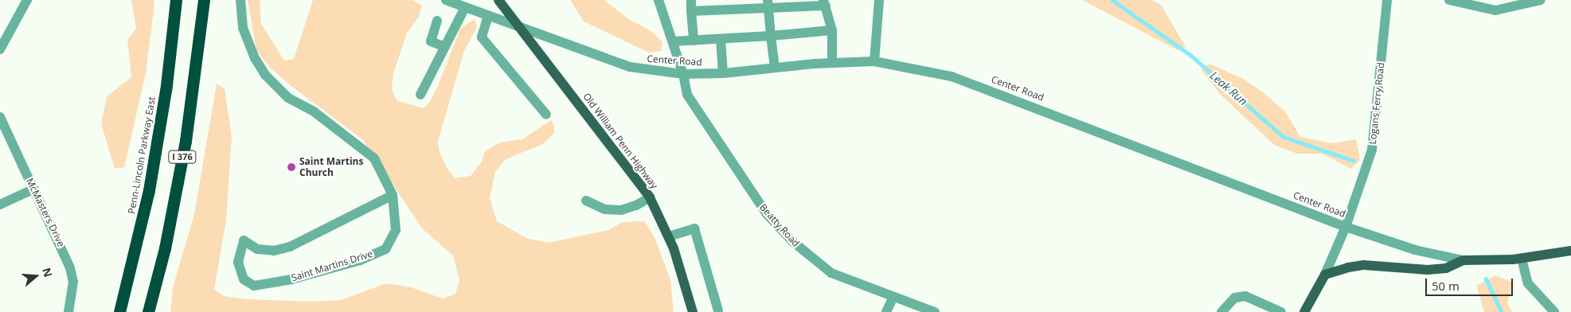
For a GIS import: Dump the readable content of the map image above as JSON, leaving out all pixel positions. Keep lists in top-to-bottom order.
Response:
{
  "streets": {
    "highway": ["Penn-Lincoln Parkway East", "I 376"],
    "main road": ["Center Road", "Old William Penn Highway"],
    "street": [
      "Logans Ferry Road",
      "McMasters Drive",
      "Beatty Road",
      "Saint Martins Drive"
    ]
  },
  "crossings": [
    ["Center Road", "Logans Ferry Road"],
    ["Center Road", "Old William Penn Highway"],
    ["Center Road", "Beatty Road"]
  ],
  "water": ["Leak Run"],
  "places": ["Saint Martins Church"],
  "scale_bar": "50 m",
  "north": "right"
}
